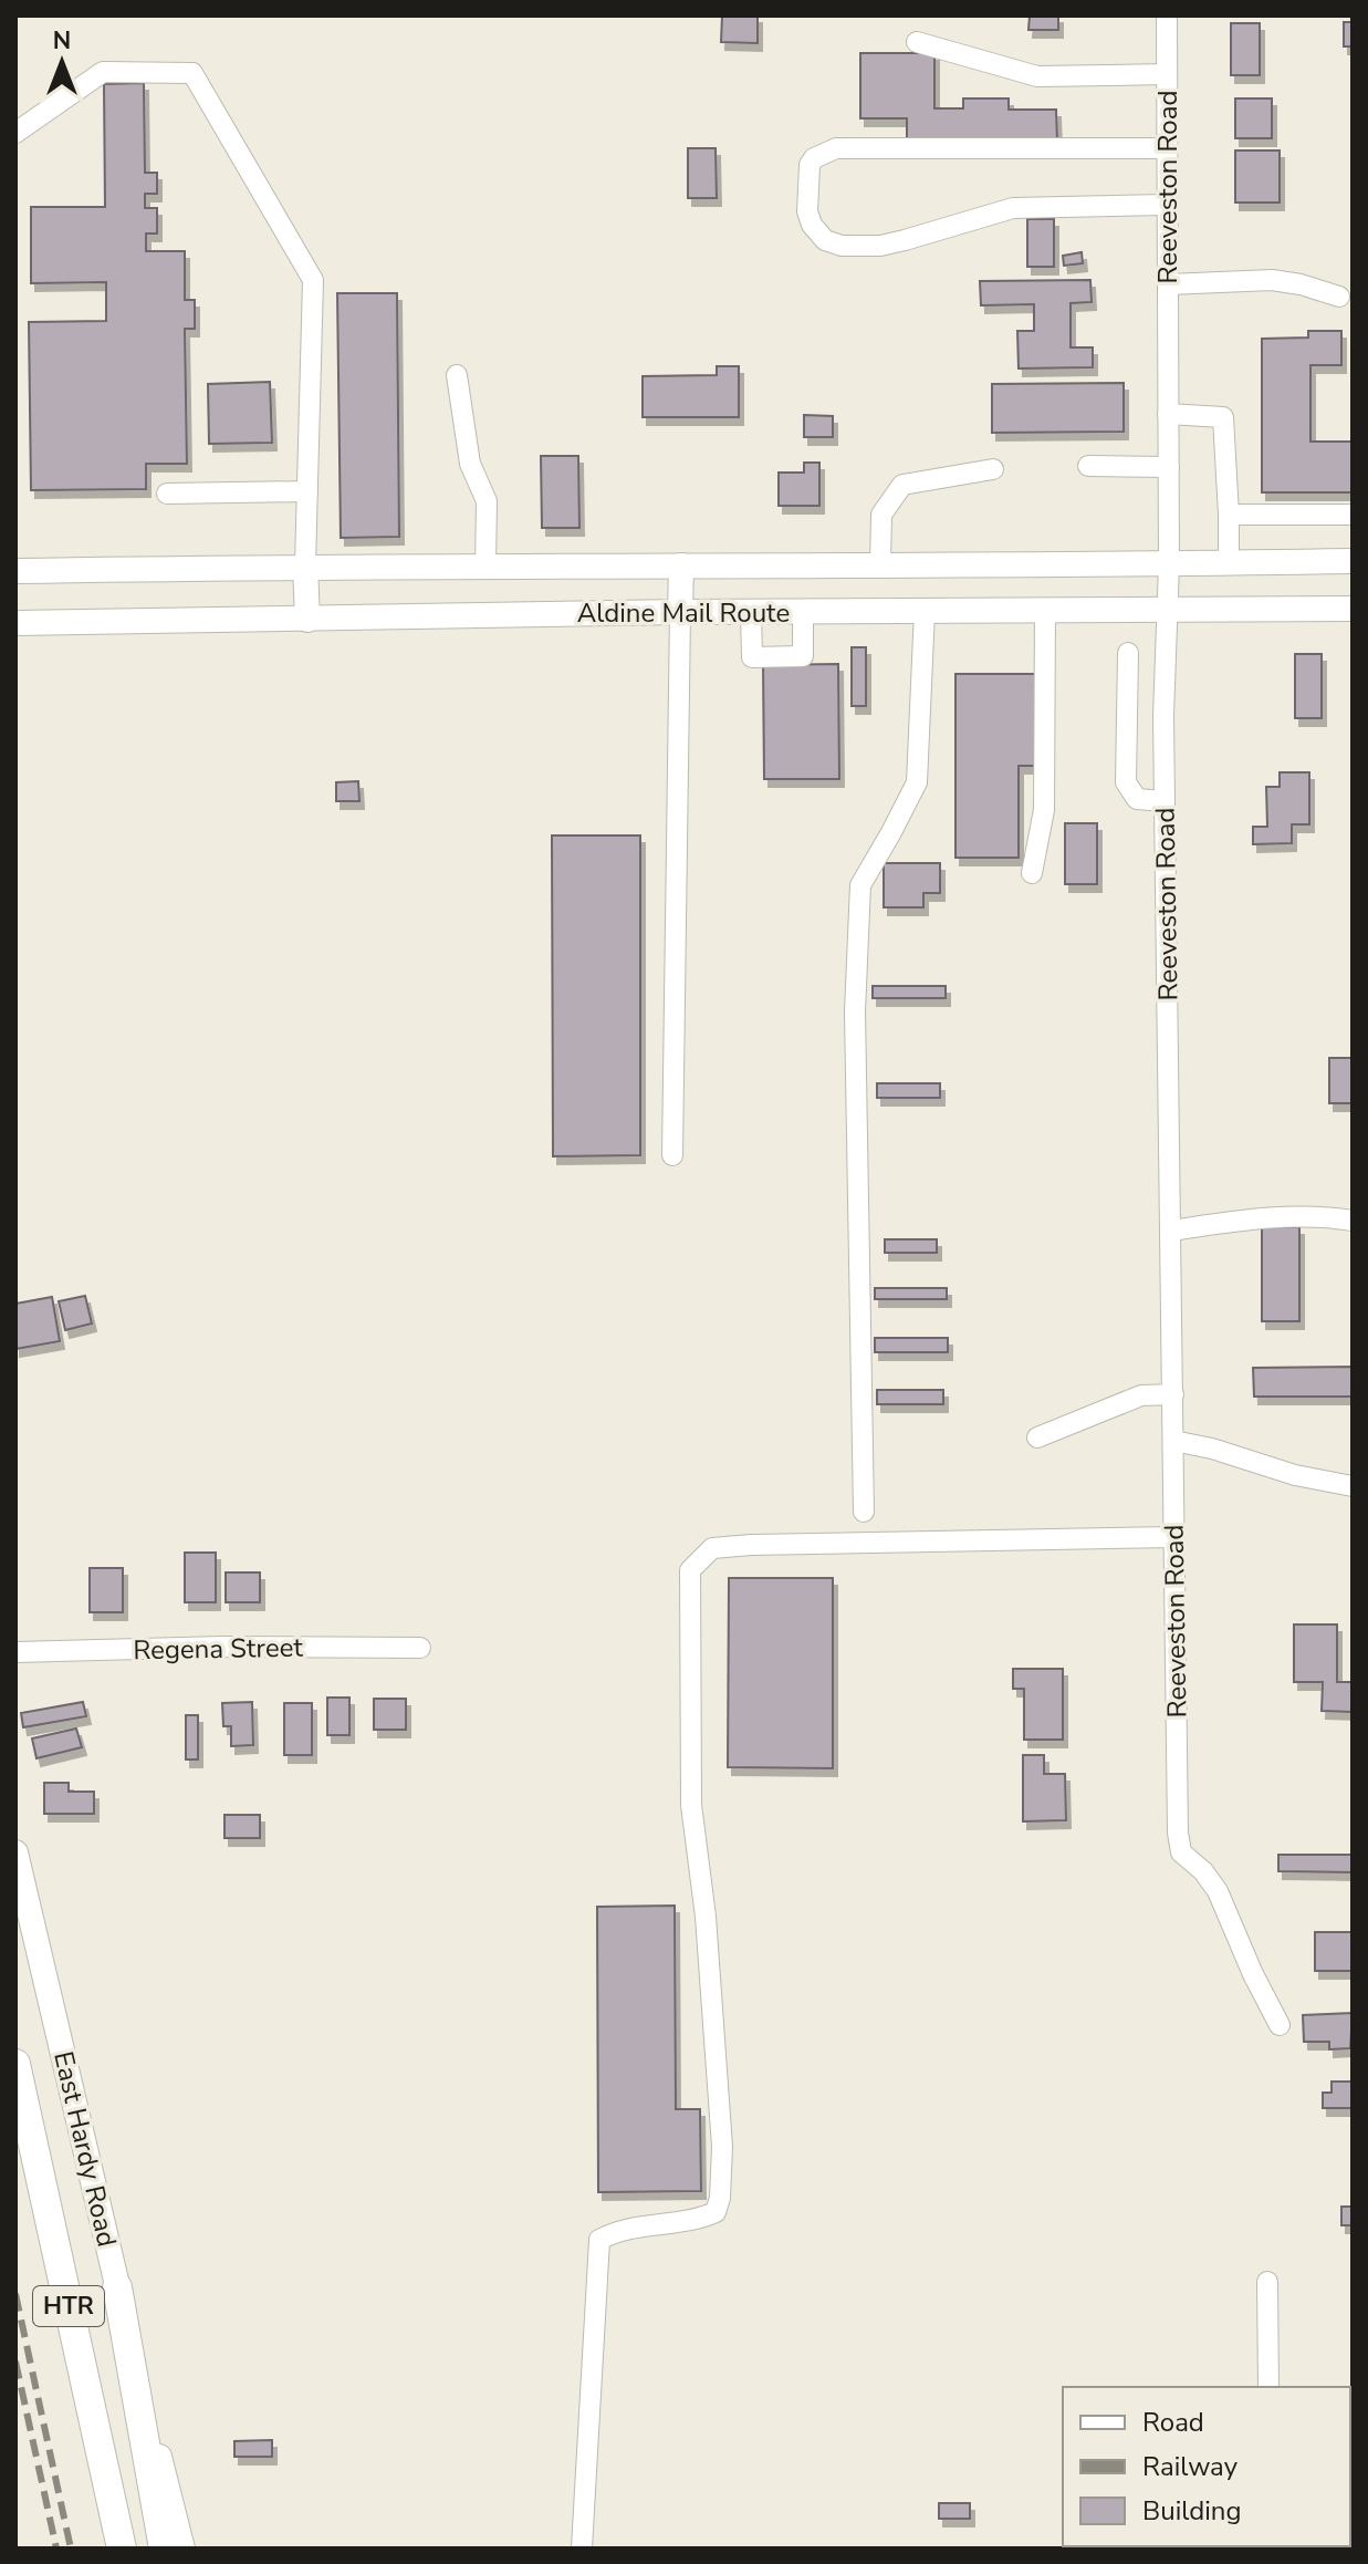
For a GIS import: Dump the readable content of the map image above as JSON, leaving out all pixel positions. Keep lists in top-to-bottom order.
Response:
{
  "streets": {
    "highway": ["HTR"],
    "main road": ["Aldine Mail Route", "East Hardy Road"],
    "street": ["Reeveston Road", "Regena Street"]
  },
  "crossings": [
    ["Reeveston Road", "Aldine Mail Route"]
  ],
  "legend": ["Road", "Railway", "Building"],
  "north": "top"
}
